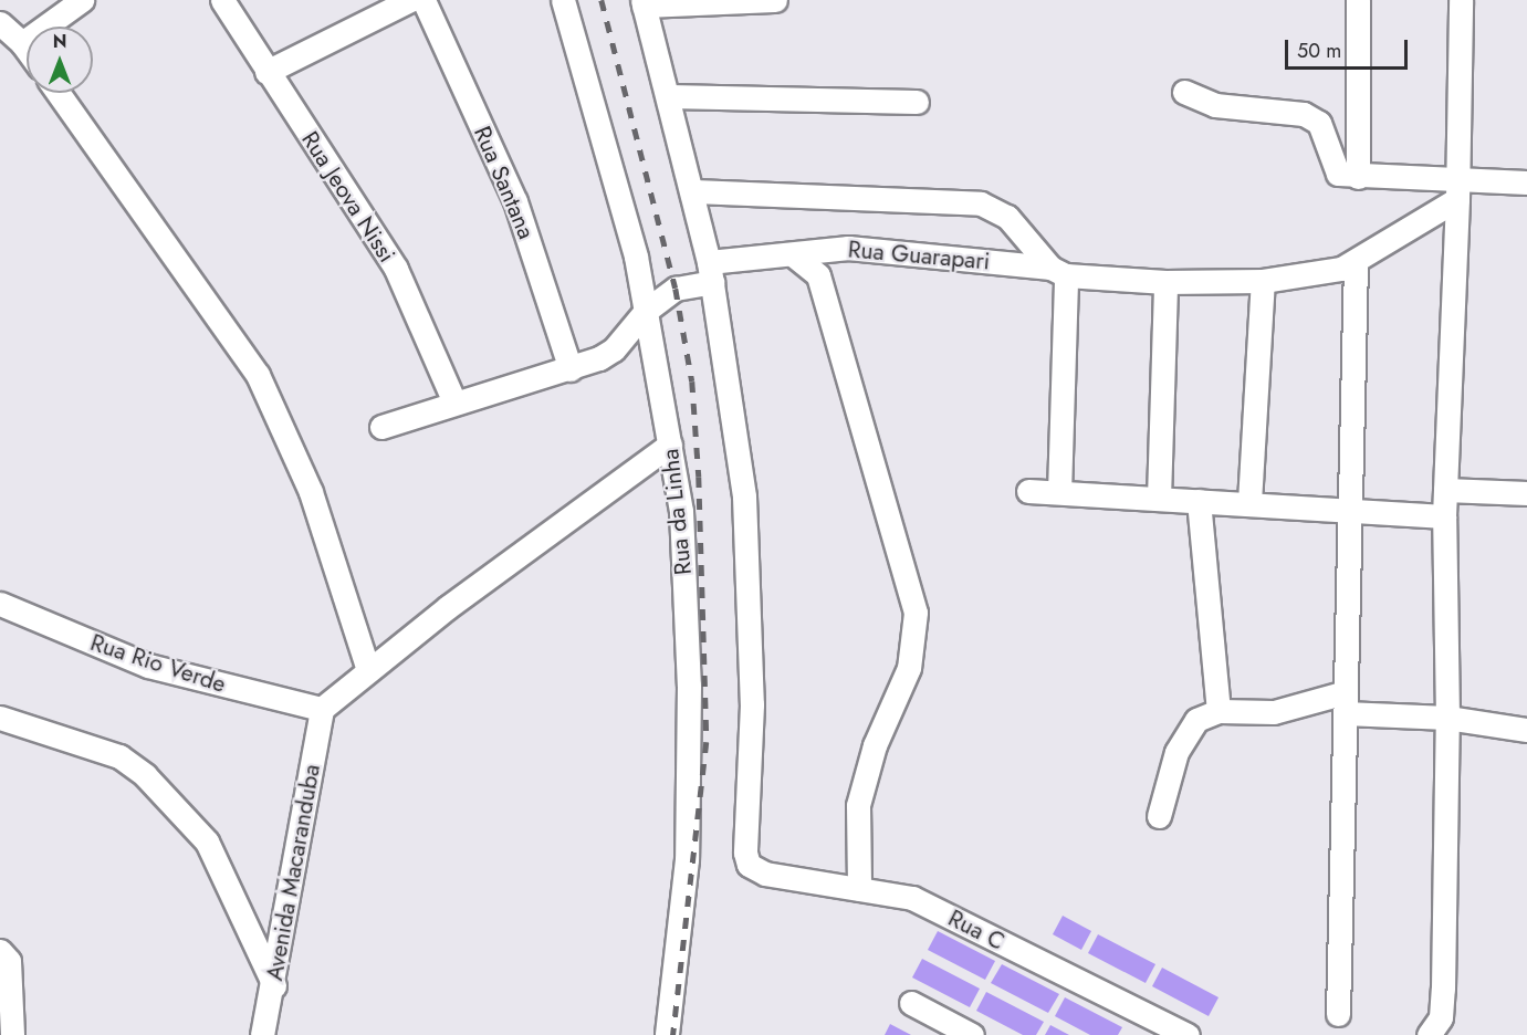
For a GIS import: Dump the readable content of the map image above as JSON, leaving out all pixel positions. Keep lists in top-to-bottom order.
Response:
{
  "streets": {
    "street": [
      "Rua Santana",
      "Rua Jeova Nissi",
      "Rua Guarapari",
      "Rua da Linha",
      "Rua Rio Verde",
      "Avenida Macaranduba",
      "Rua C"
    ]
  },
  "crossings": [
    ["Rua Santana", "Rua Guarapari"],
    ["Rua Jeova Nissi", "Rua Guarapari"],
    ["Rua Guarapari", "Rua da Linha"],
    ["Rua Guarapari", "Rua C"],
    ["Rua Rio Verde", "Avenida Macaranduba"]
  ],
  "scale_bar": "50 m",
  "north": "top"
}
